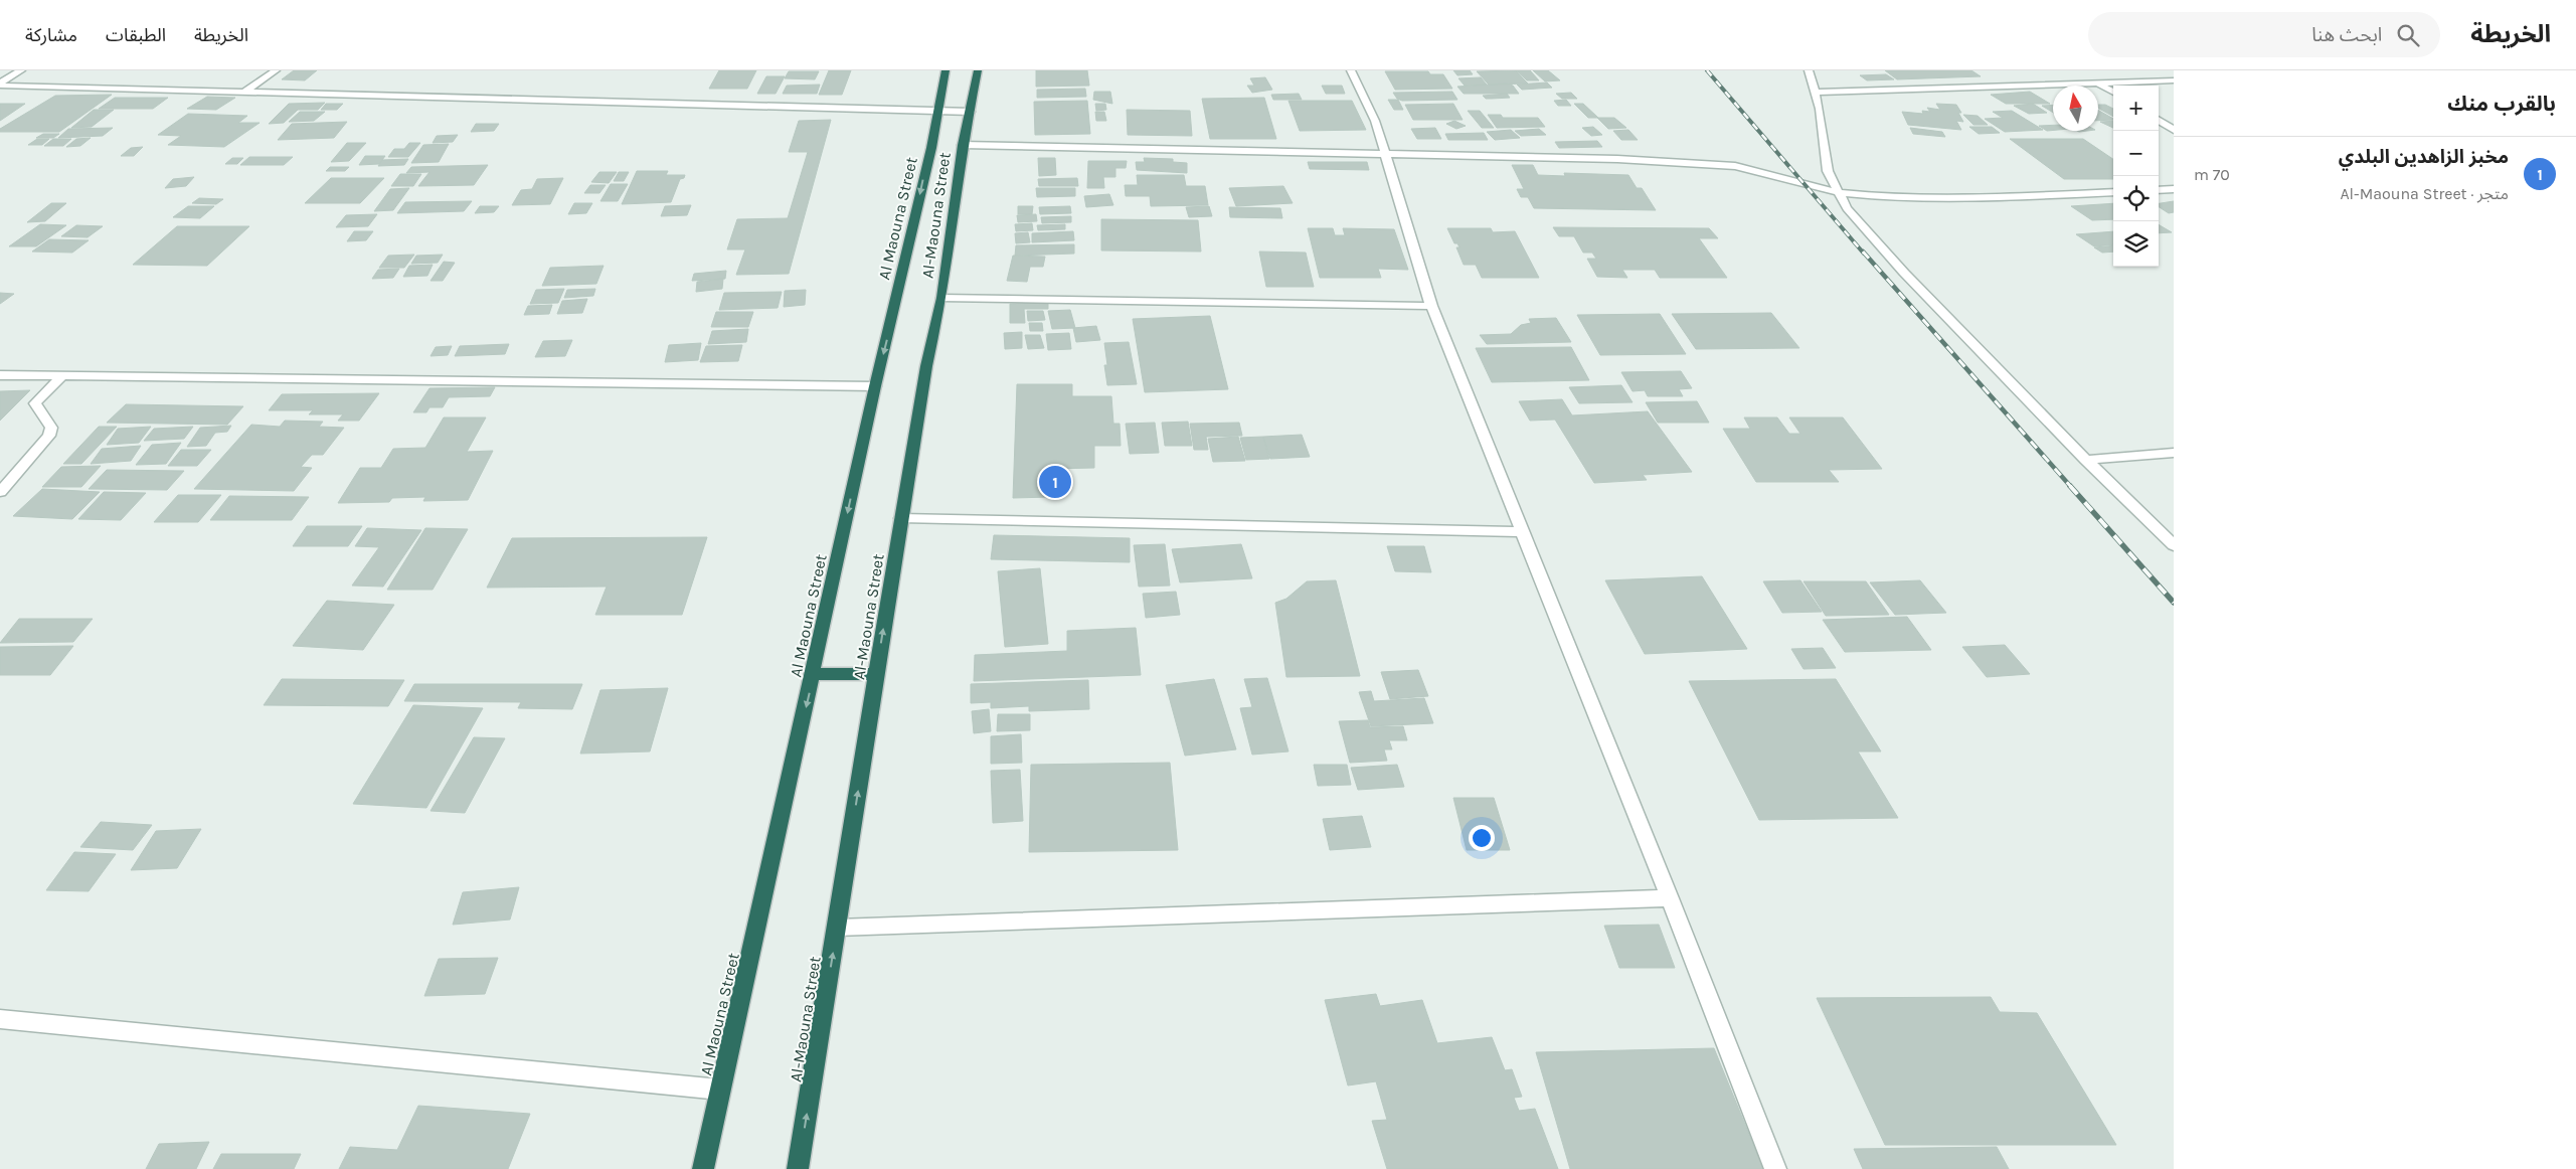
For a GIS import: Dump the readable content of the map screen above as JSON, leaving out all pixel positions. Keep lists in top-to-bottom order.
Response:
{
  "streets": {
    "highway": ["Al-Maouna Street", "Al Maouna Street"]
  },
  "one_way": ["Al-Maouna Street", "Al Maouna Street"],
  "north": "top",
  "page": {
    "header": "الخريطة",
    "search": "ابحث هنا",
    "nav": ["الخريطة", "الطبقات", "مشاركة"],
    "heading": "بالقرب منك",
    "map_buttons": ["+", "−"],
    "list": [
      {
        "mark": "1",
        "name": "مخبز الزاهدين البلدي",
        "note": "متجر · Al-Maouna Street",
        "value": "70 m"
      }
    ],
    "pins": "1"
  }
}
